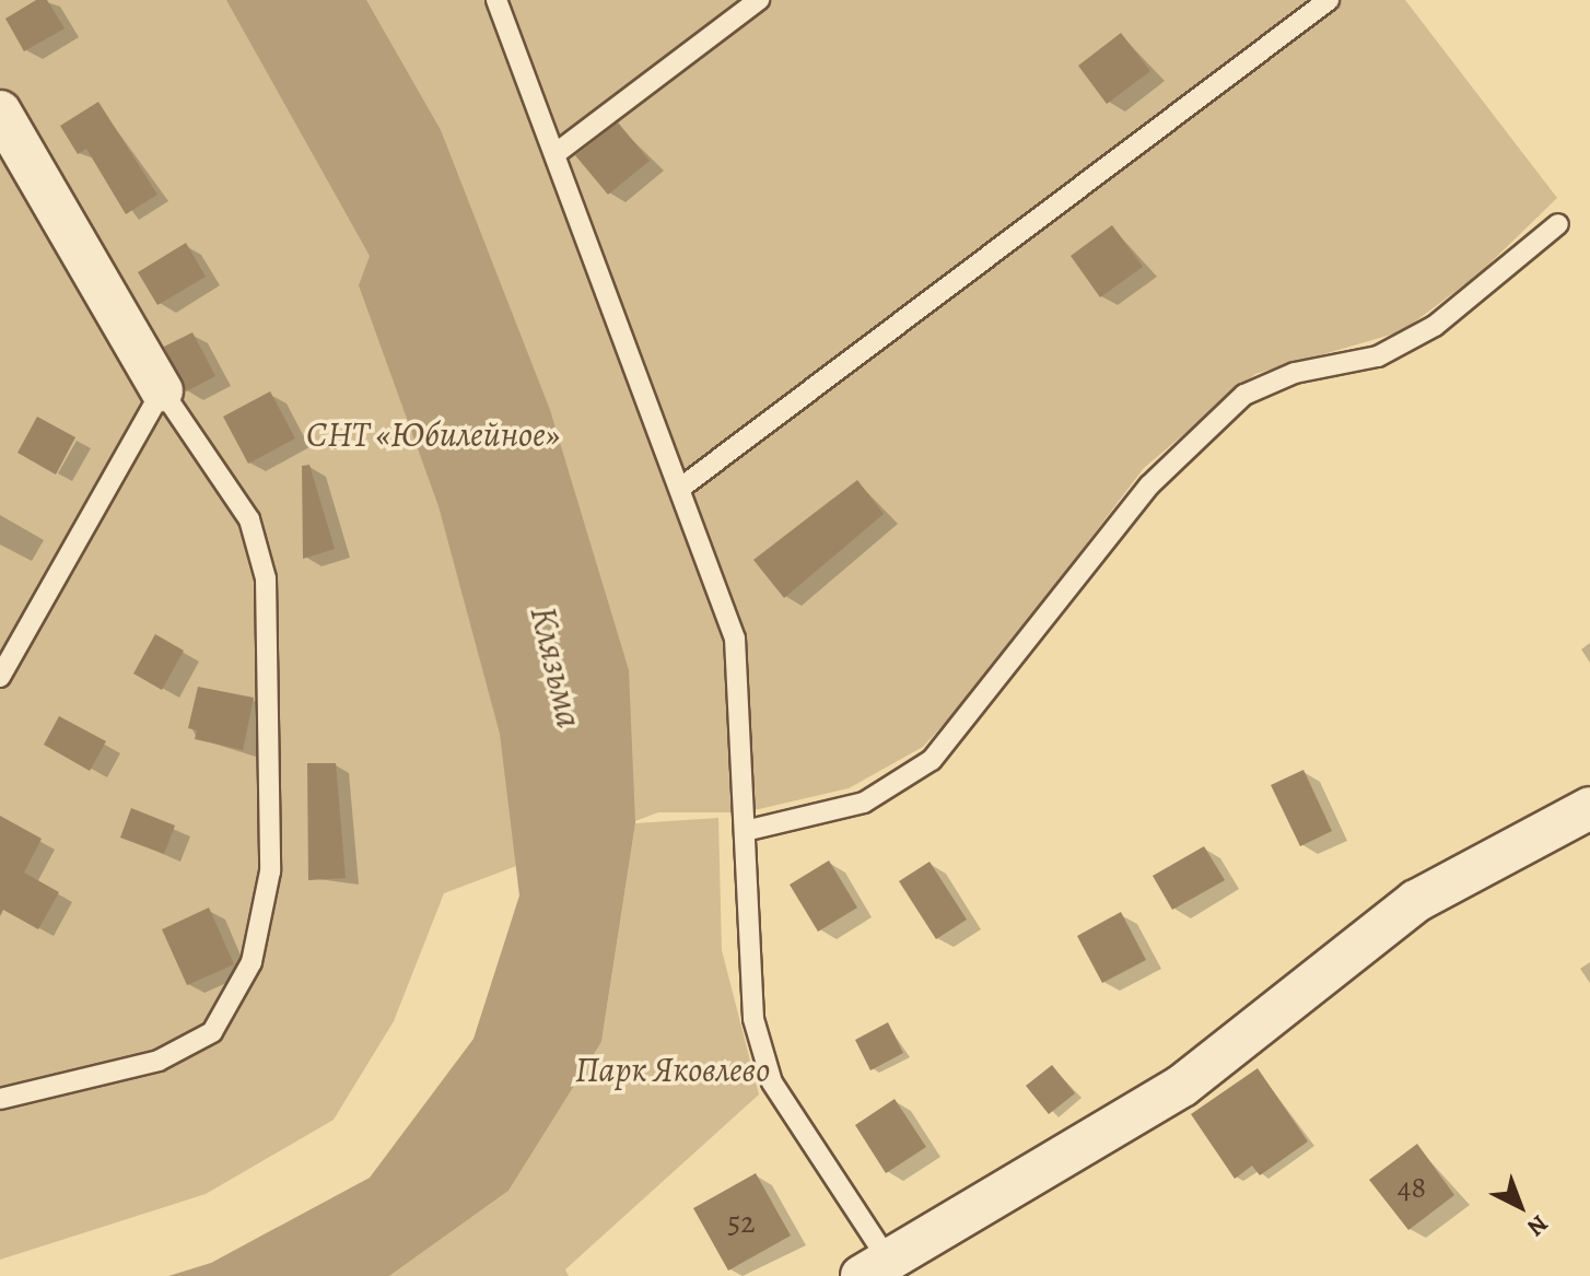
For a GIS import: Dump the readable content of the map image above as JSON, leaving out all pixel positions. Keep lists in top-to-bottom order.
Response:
{
  "water": ["Клязьма"],
  "parks": ["СНТ «Юбилейное»", "Парк Яковлево"],
  "house_numbers": ["48", "52"],
  "north": "bottom right"
}
